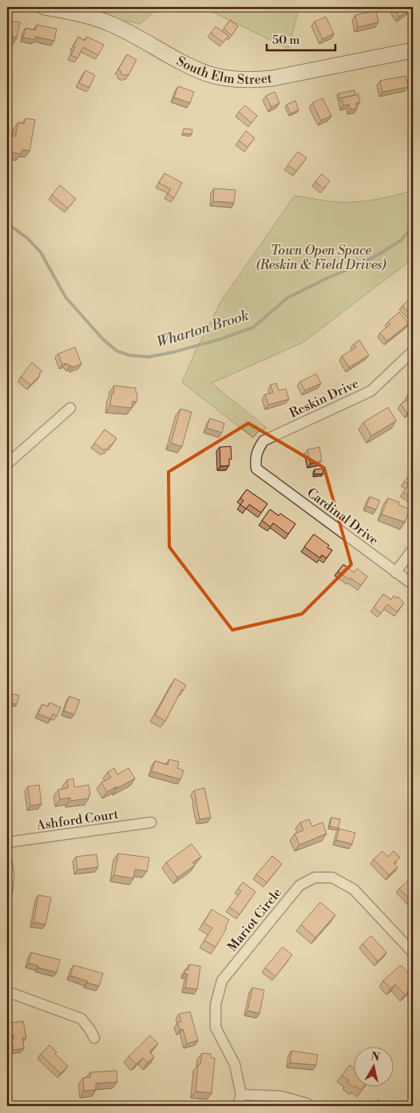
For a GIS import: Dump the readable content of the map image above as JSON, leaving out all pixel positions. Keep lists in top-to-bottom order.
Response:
{
  "streets": {
    "main road": ["South Elm Street"],
    "street": [
      "Reskin Drive",
      "Cardinal Drive",
      "Ashford Court",
      "Mariot Circle"
    ]
  },
  "crossings": [
    ["Reskin Drive", "Cardinal Drive"]
  ],
  "water": ["Wharton Brook"],
  "parks": ["Town Open Space (Reskin & Field Drives)"],
  "scale_bar": "50 m",
  "north": "top"
}
